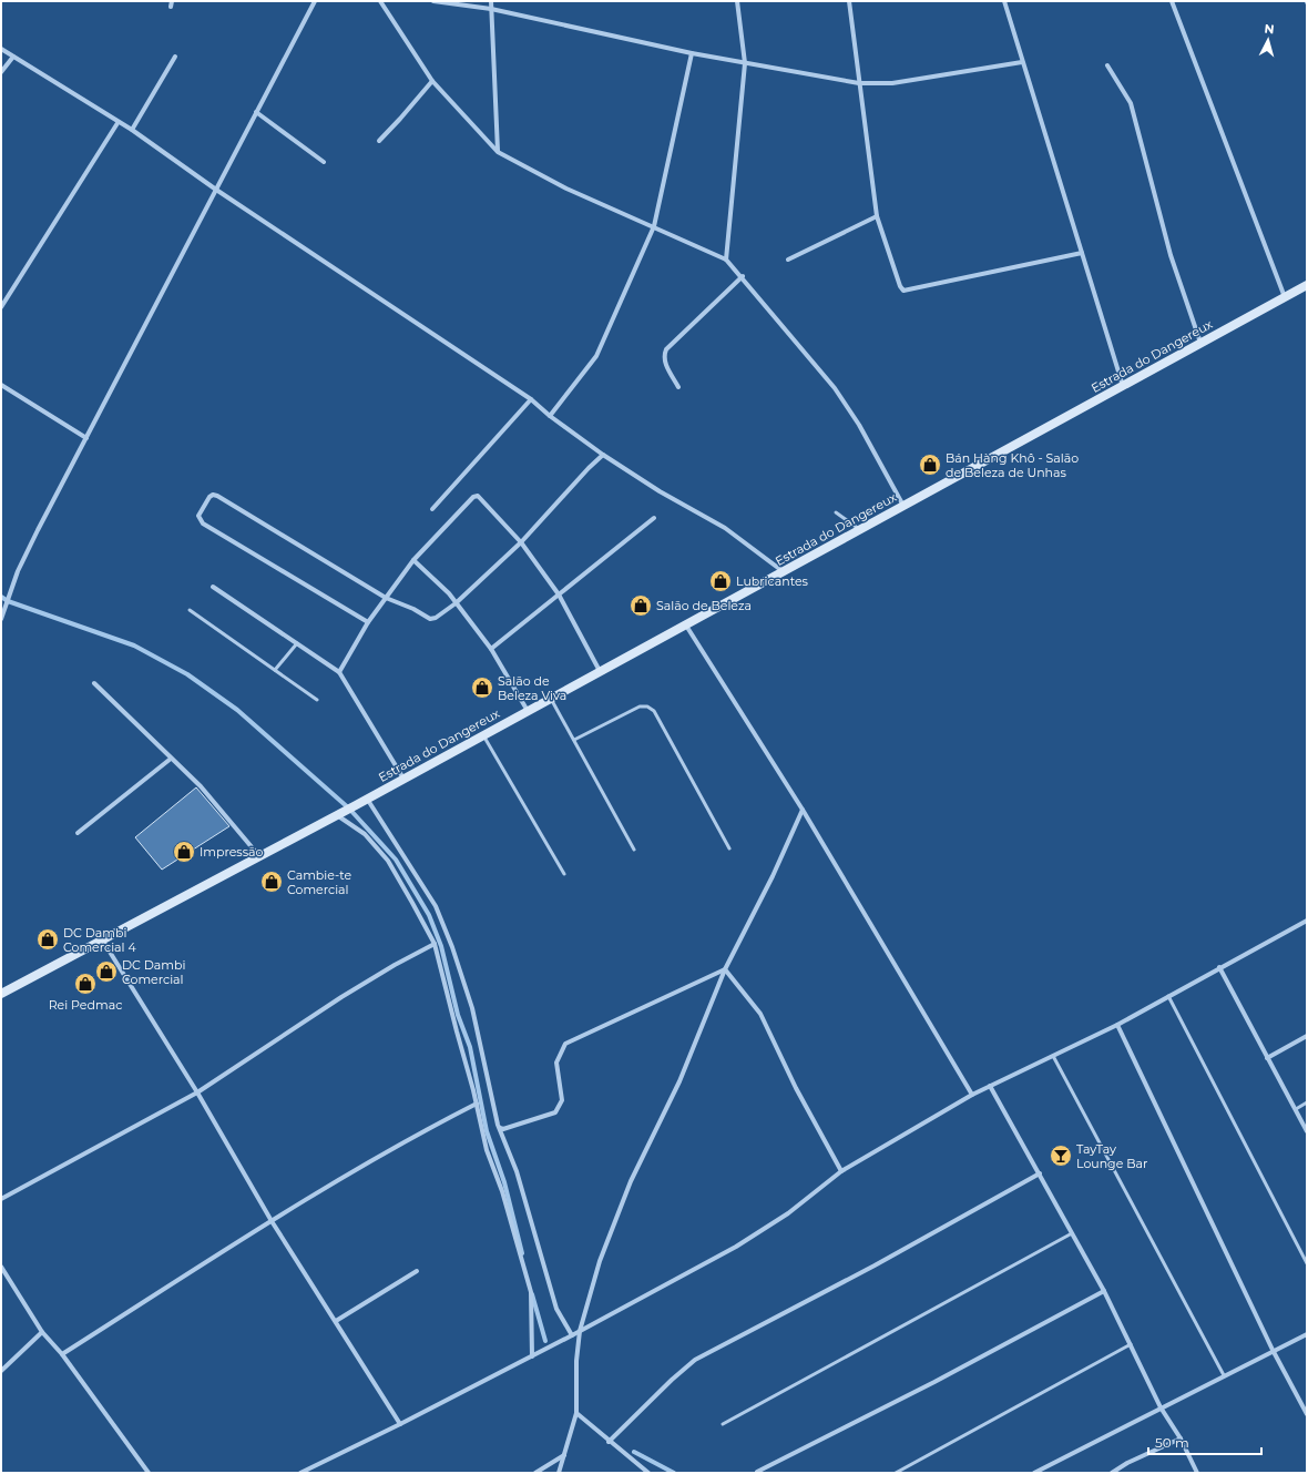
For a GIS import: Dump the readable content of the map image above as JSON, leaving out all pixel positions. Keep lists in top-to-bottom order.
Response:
{
  "streets": {
    "main road": ["Estrada do Dangereux"]
  },
  "places": {
    "shop": [
      "Bán Hàng Khô - Salão de Beleza de Unhas",
      "Lubricantes",
      "Salão de Beleza",
      "Salão de Beleza Viva",
      "Impressão",
      "Cambie-te Comercial",
      "DC Dambi Comercial 4",
      "DC Dambi Comercial",
      "Rei Pedmac"
    ],
    "bar": ["TayTay Lounge Bar"]
  },
  "scale_bar": "50 m",
  "north": "top"
}
